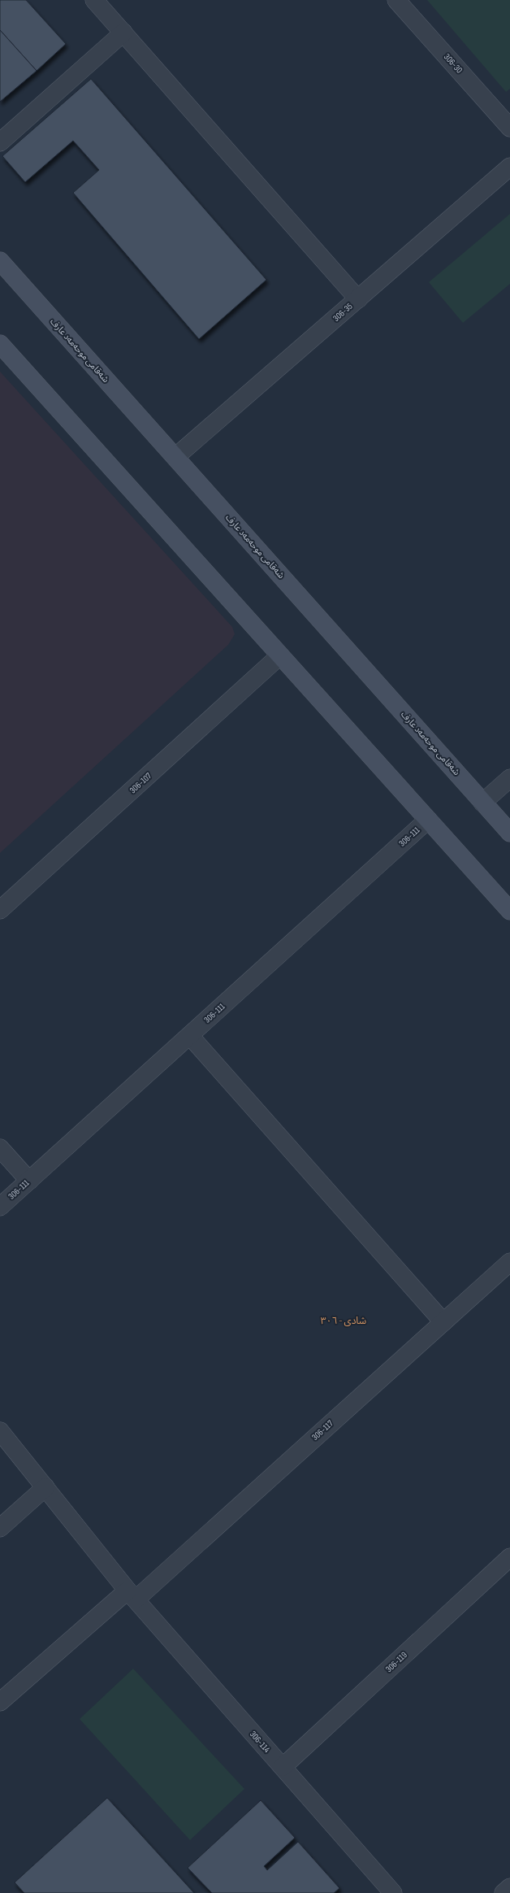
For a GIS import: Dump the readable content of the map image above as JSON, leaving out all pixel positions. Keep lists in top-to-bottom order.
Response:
{
  "streets": {
    "street": [
      "306-30",
      "306-35",
      "شەقامی موحەمەد عارف",
      "306-107",
      "306-111",
      "306-117",
      "306-119",
      "306-114"
    ]
  },
  "crossings": [
    ["306-35", "شەقامی موحەمەد عارف"],
    ["306-117", "306-114"],
    ["306-119", "306-114"]
  ],
  "districts": ["شادی - ٣٠٦"]
}
